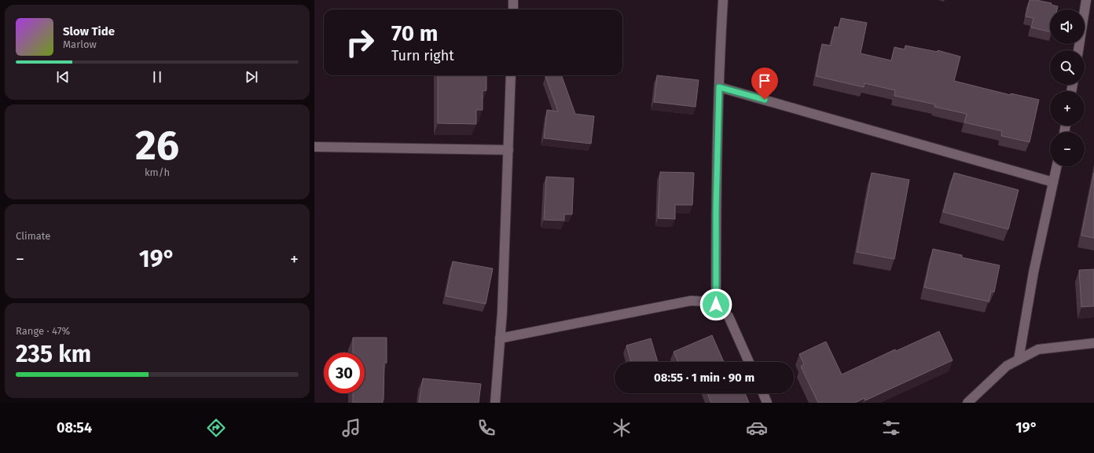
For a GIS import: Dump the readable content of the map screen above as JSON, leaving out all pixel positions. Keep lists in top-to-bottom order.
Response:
{
  "page": {
    "map_buttons": ["+", "−"],
    "turn": ["70 m", "Turn right"],
    "song": ["Slow Tide", "Marlow"],
    "tile": [
      ["26", "km/h"],
      "Climate",
      ["Range · 47%", "235 km"]
    ],
    "heat": ["−", "19°", "+"],
    "limit": "30",
    "trip": "08:55 · 1 min · 90 m",
    "tabs": ["08:54", "19°"]
  }
}
